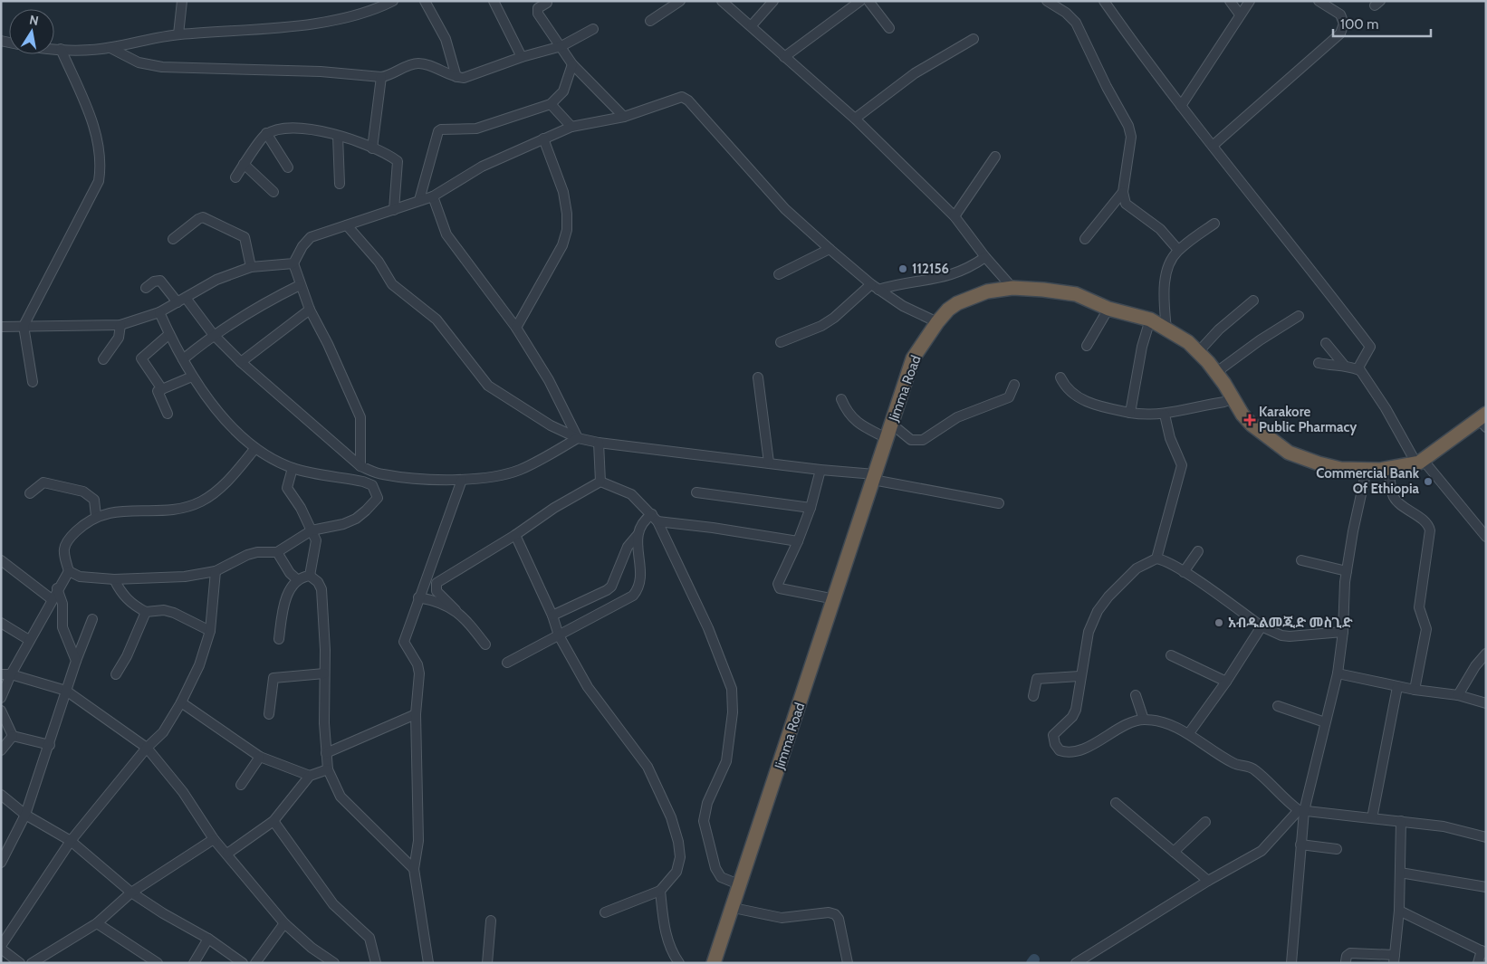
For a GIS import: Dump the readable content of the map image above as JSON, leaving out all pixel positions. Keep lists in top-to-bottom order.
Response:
{
  "streets": {
    "highway": ["Jimma Road"]
  },
  "places": {
    "other": ["112156", "Commercial Bank Of Ethiopia", "አብዱልመጂድ መስጊድ"],
    "health": ["Karakore Public Pharmacy"]
  },
  "scale_bar": "100 m",
  "north": "top"
}
